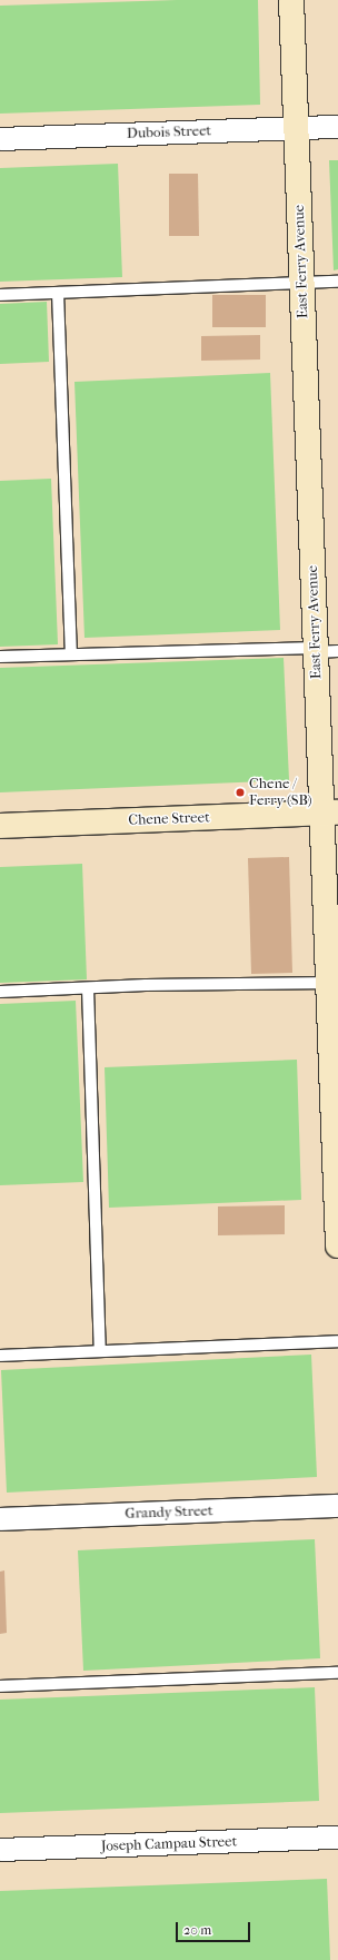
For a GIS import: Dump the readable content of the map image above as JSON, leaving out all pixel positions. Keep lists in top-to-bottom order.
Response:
{
  "streets": {
    "street": [
      "Dubois Street",
      "East Ferry Avenue",
      "Chene Street",
      "Grandy Street",
      "Joseph Campau Street"
    ]
  },
  "crossings": [
    ["Dubois Street", "East Ferry Avenue"],
    ["East Ferry Avenue", "Chene Street"]
  ],
  "places": ["Chene / Ferry (SB)"],
  "scale_bar": "20 m"
}
